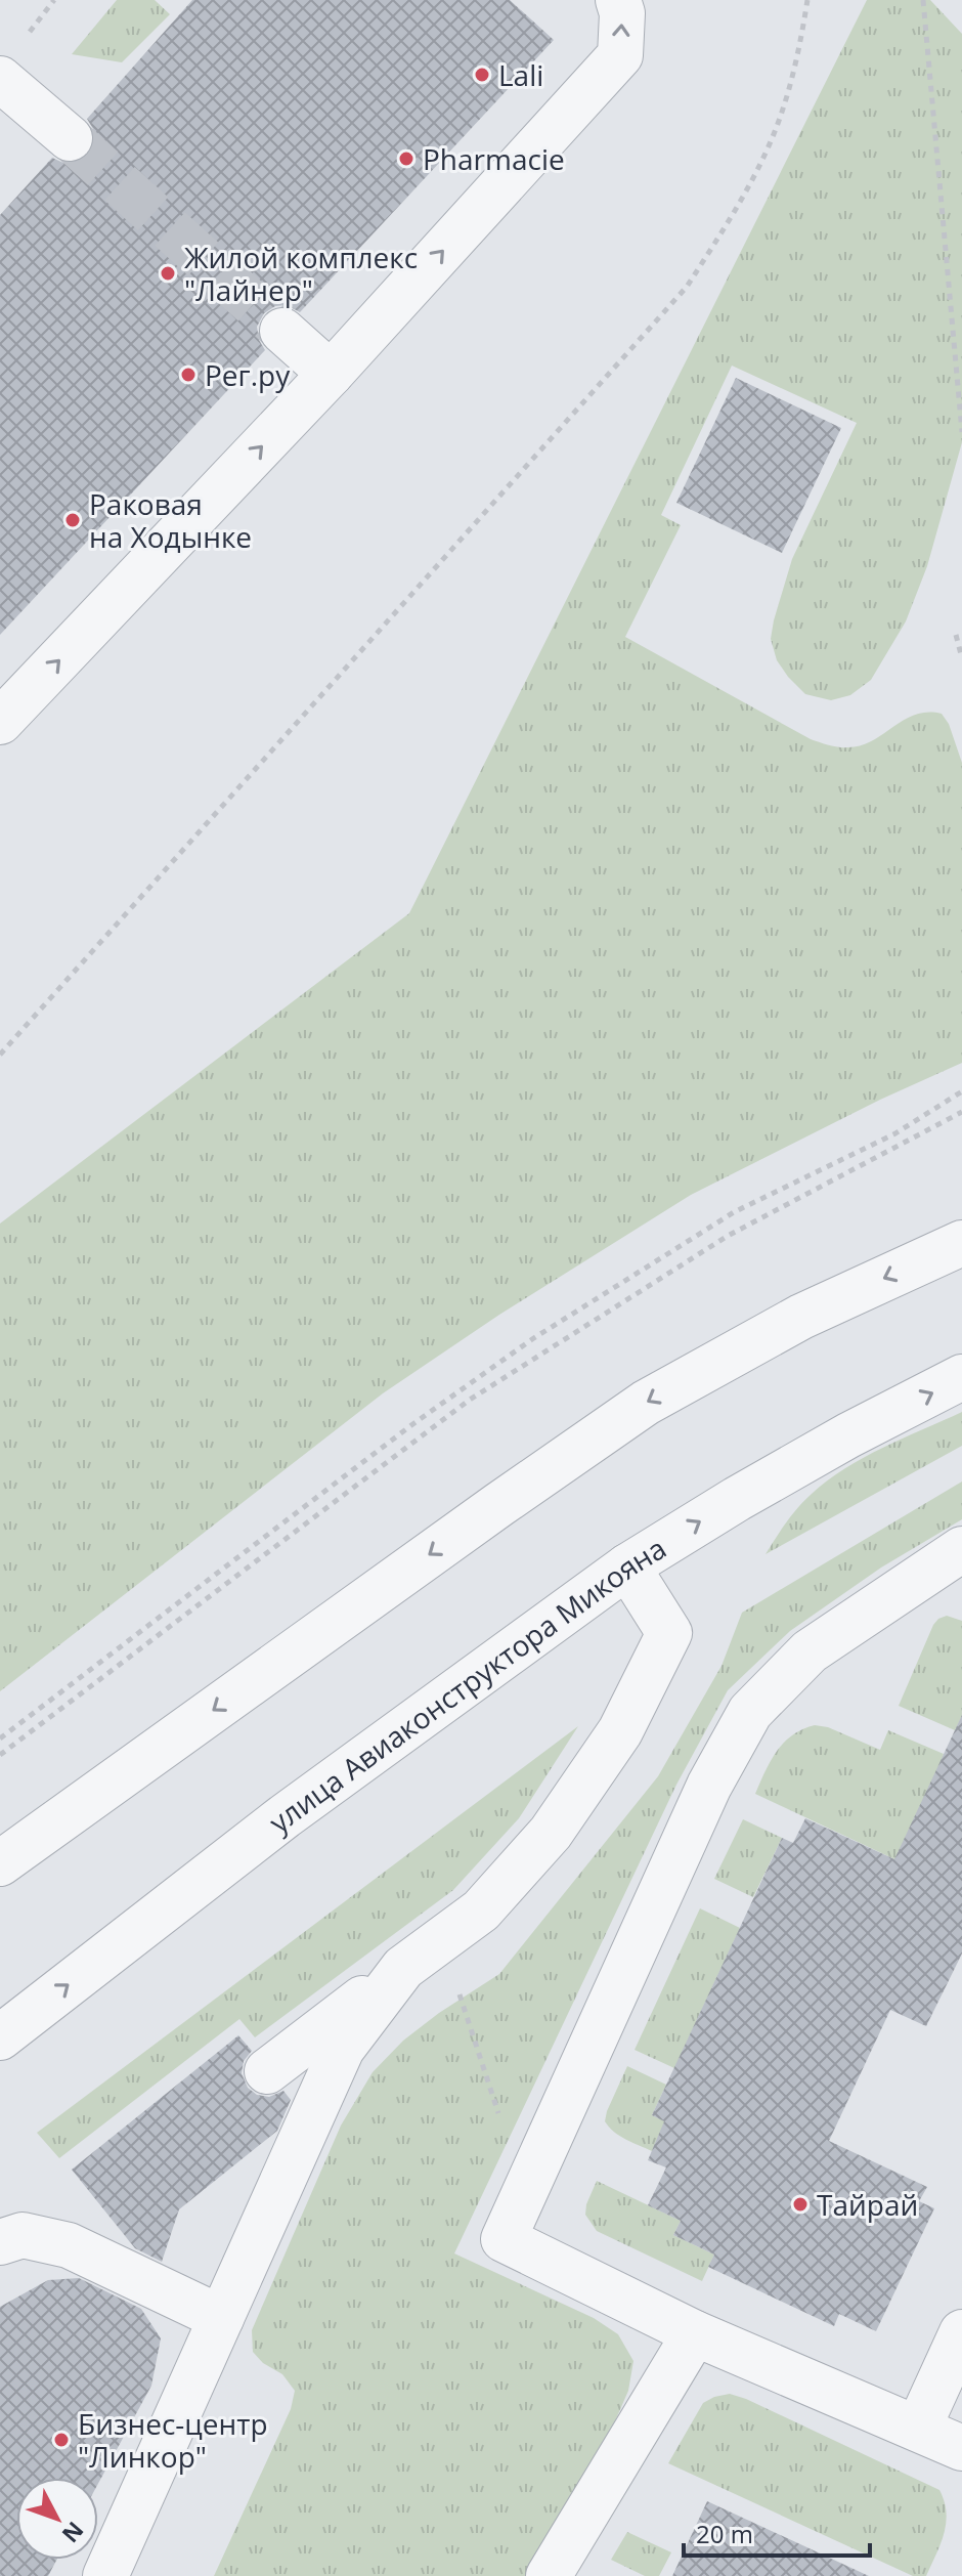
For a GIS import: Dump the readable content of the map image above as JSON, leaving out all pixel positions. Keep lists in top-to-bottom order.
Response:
{
  "streets": {
    "street": ["улица Авиаконструктора Микояна"]
  },
  "places": [
    "Lali",
    "Pharmacie",
    "Жилой комплекс \"Лайнер\"",
    "Рег.ру",
    "Раковая на Ходынке",
    "Тайрай",
    "Бизнес-центр \"Линкор\""
  ],
  "scale_bar": "20 m",
  "north": "bottom right"
}
